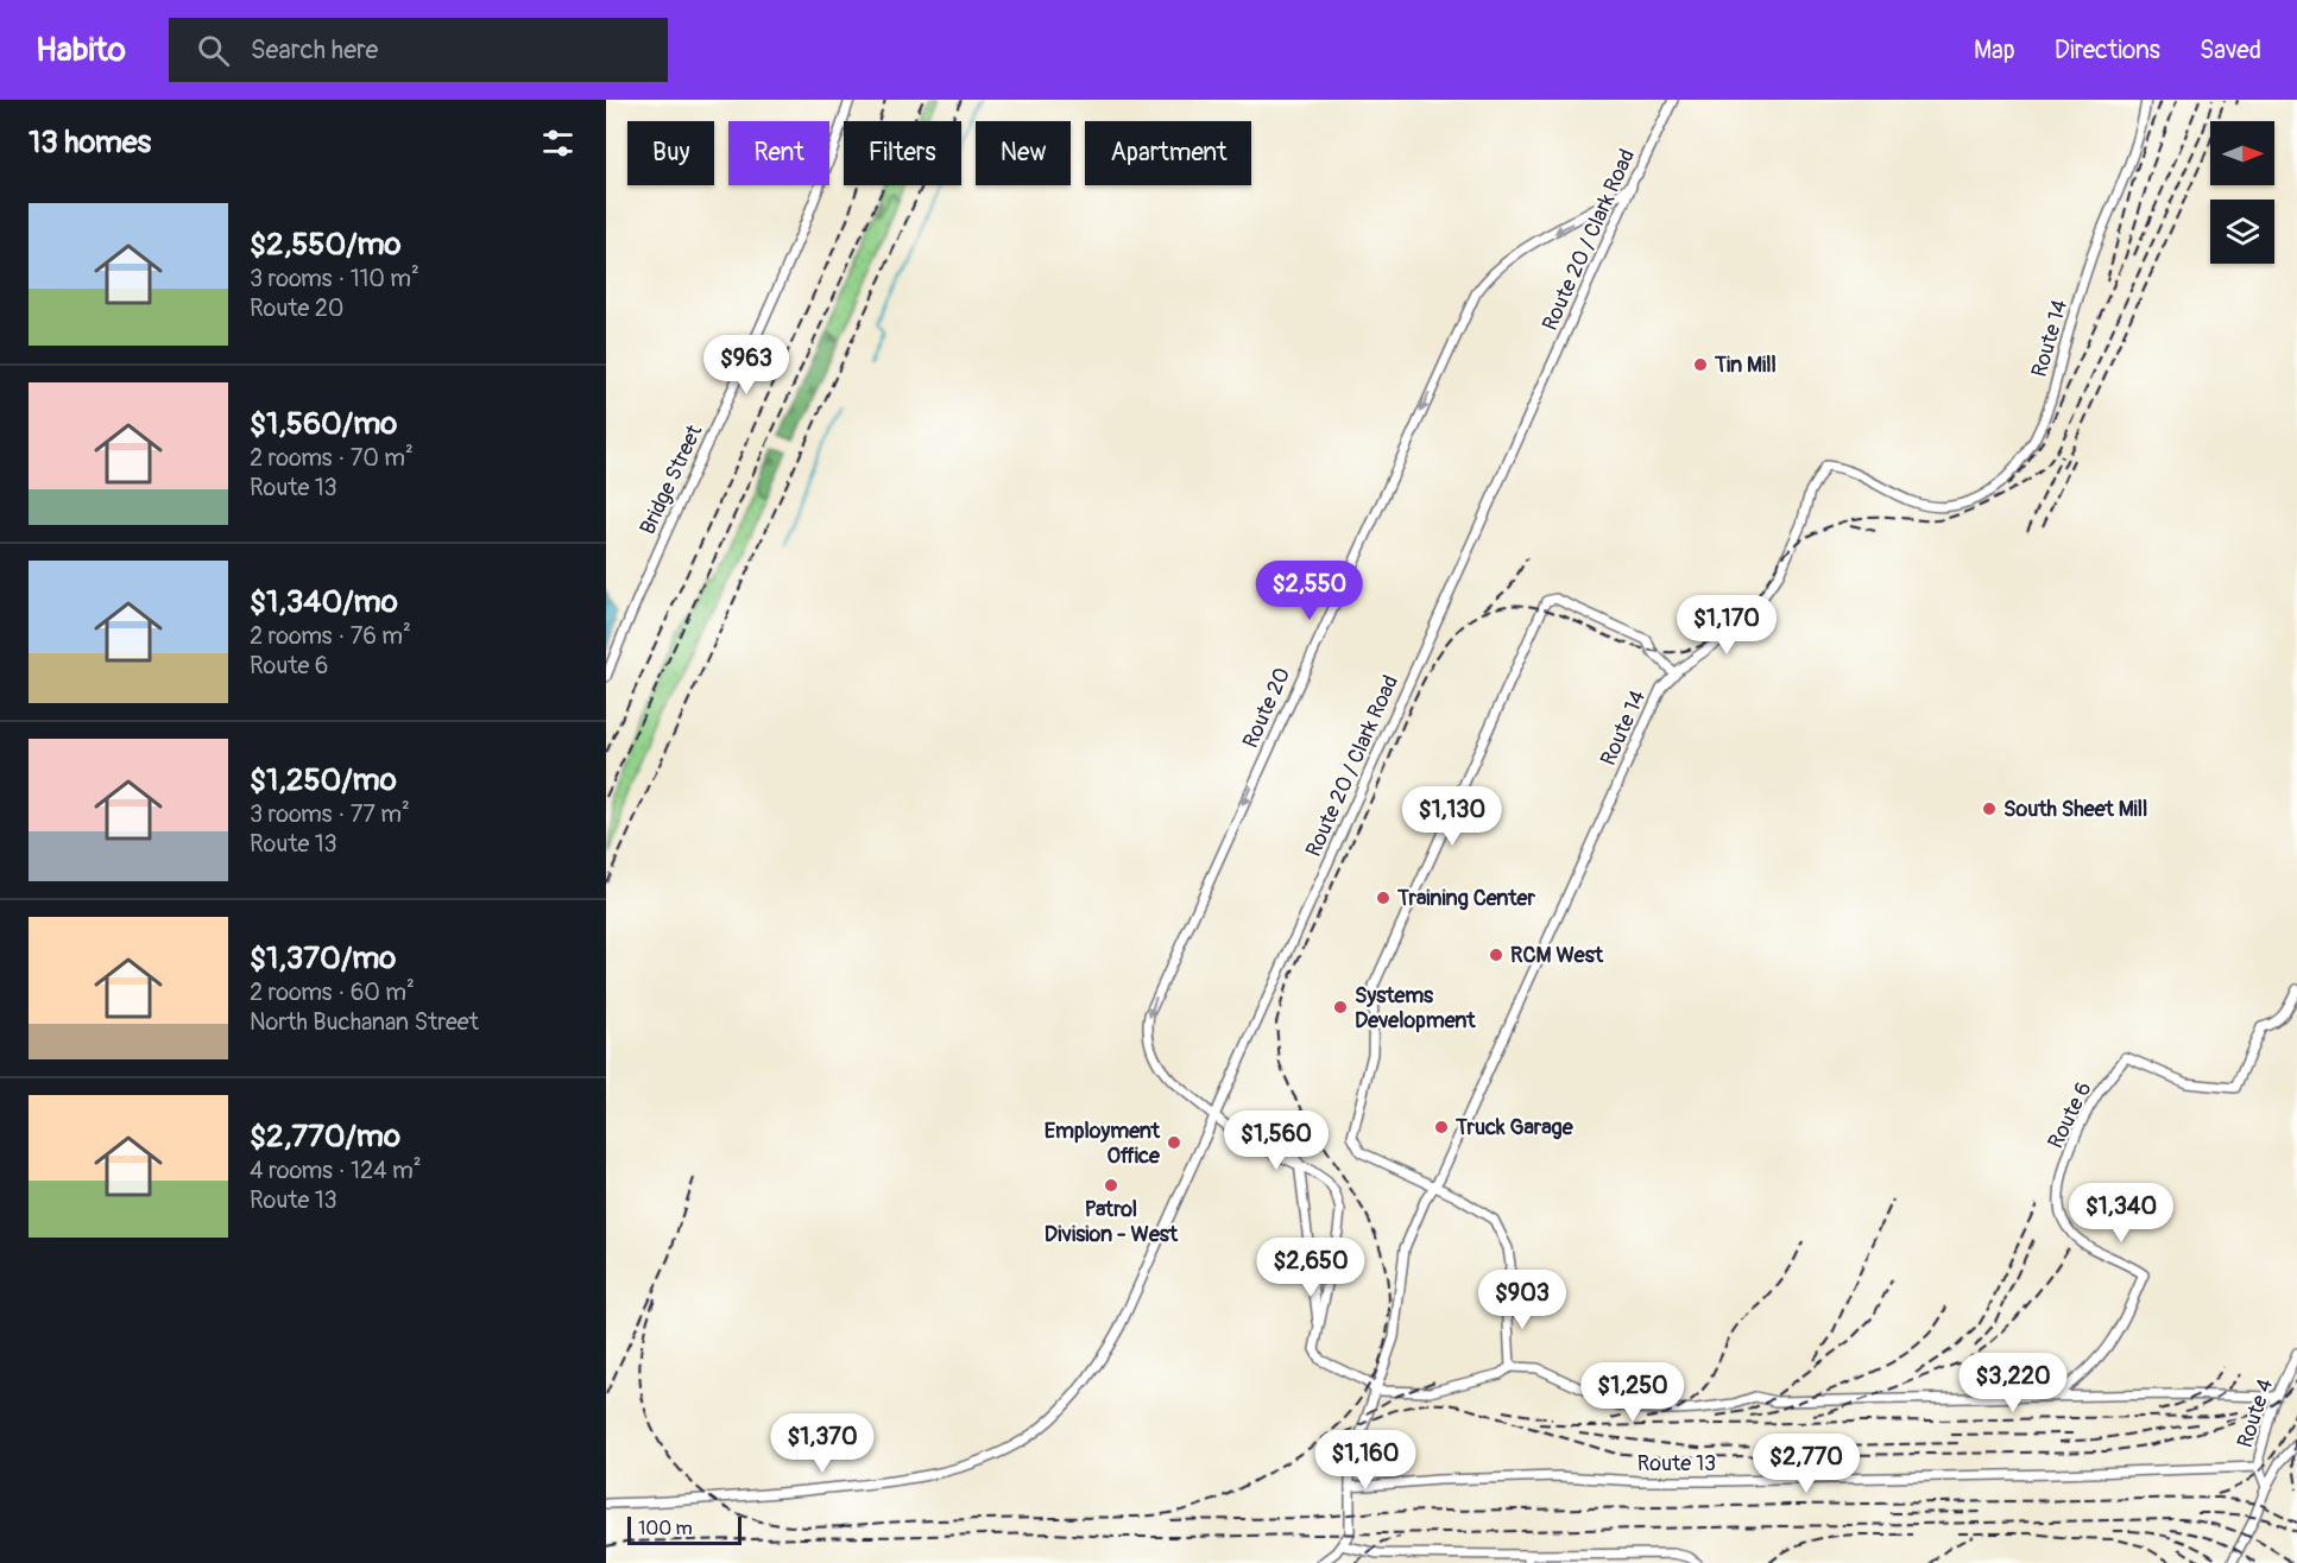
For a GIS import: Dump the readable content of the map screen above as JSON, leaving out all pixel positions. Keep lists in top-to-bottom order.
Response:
{
  "streets": {
    "street": [
      "Route 20 / Clark Road",
      "Route 14",
      "Bridge Street",
      "Route 20",
      "Route 6",
      "Route 4",
      "Route 13"
    ]
  },
  "crossings": [
    ["Route 20 / Clark Road", "Route 20"],
    ["Route 14", "Route 13"],
    ["Route 4", "Route 13"]
  ],
  "one_way": ["Route 20"],
  "places": [
    "Tin Mill",
    "South Sheet Mill",
    "Training Center",
    "RCM West",
    "Systems Development",
    "Truck Garage",
    "Employment Office",
    "Patrol Division - West"
  ],
  "scale_bar": "100 m",
  "north": "right",
  "page": {
    "header": "Habito",
    "search": "Search here",
    "nav": ["Map", "Directions", "Saved"],
    "heading": "13 homes",
    "chip": [
      "Buy",
      "Rent",
      "Filters",
      "New",
      "Apartment"
    ],
    "list": [
      {
        "name": "$2,550/mo",
        "note": "3 rooms · 110 m² · Route 20"
      },
      {
        "name": "$1,560/mo",
        "note": "2 rooms · 70 m² · Route 13"
      },
      {
        "name": "$1,340/mo",
        "note": "2 rooms · 76 m² · Route 6"
      },
      {
        "name": "$1,250/mo",
        "note": "3 rooms · 77 m² · Route 13"
      },
      {
        "name": "$1,370/mo",
        "note": "2 rooms · 60 m² · North Buchanan Street"
      },
      {
        "name": "$2,770/mo",
        "note": "4 rooms · 124 m² · Route 13"
      }
    ],
    "price": [
      "$963",
      "$2,550",
      "$1,170",
      "$1,130",
      "$1,560",
      "$1,340",
      "$2,650",
      "$903",
      "$3,220",
      "$1,250",
      "$1,370",
      "$1,160",
      "$2,770"
    ],
    "scale": "100 m"
  }
}
